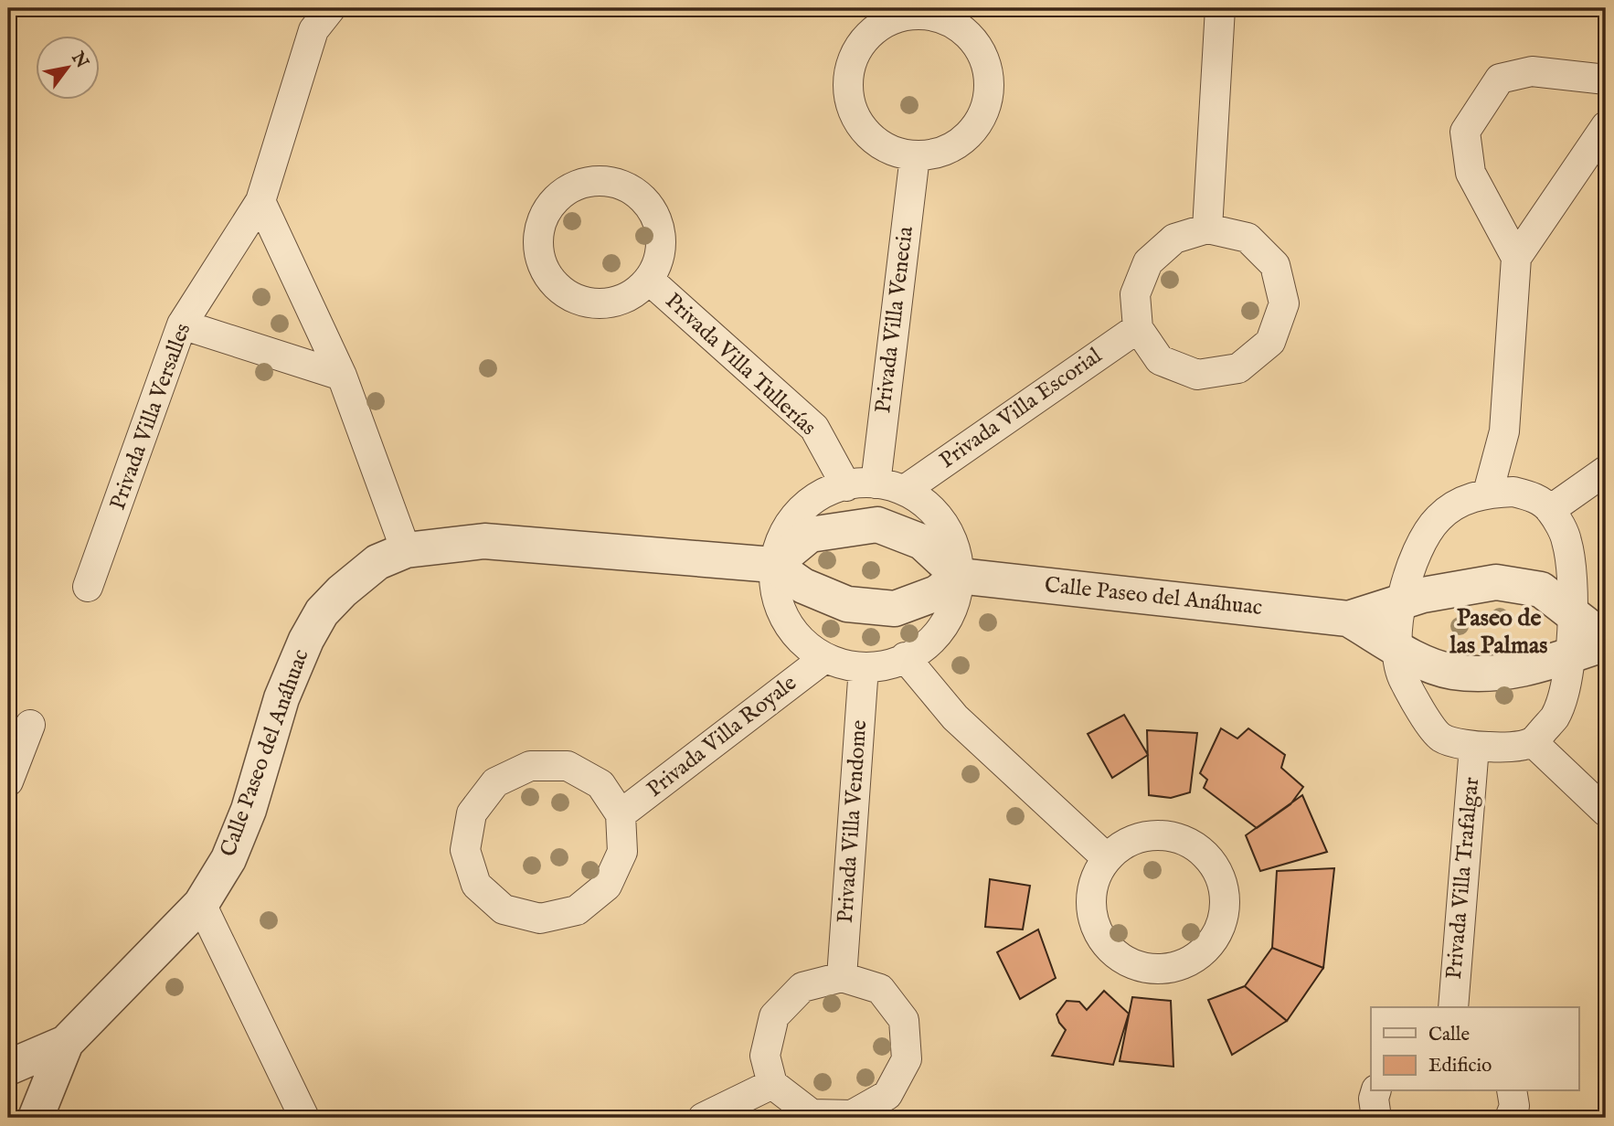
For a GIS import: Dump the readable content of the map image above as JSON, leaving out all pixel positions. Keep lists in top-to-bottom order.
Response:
{
  "streets": {
    "street": [
      "Privada Villa Venecia",
      "Privada Villa Tullerías",
      "Privada Villa Escorial",
      "Privada Villa Versalles",
      "Calle Paseo del Anáhuac",
      "Privada Villa Royale",
      "Privada Villa Vendome",
      "Privada Villa Trafalgar"
    ]
  },
  "districts": ["Paseo de las Palmas"],
  "legend": ["Calle", "Edificio"],
  "north": "top right"
}
